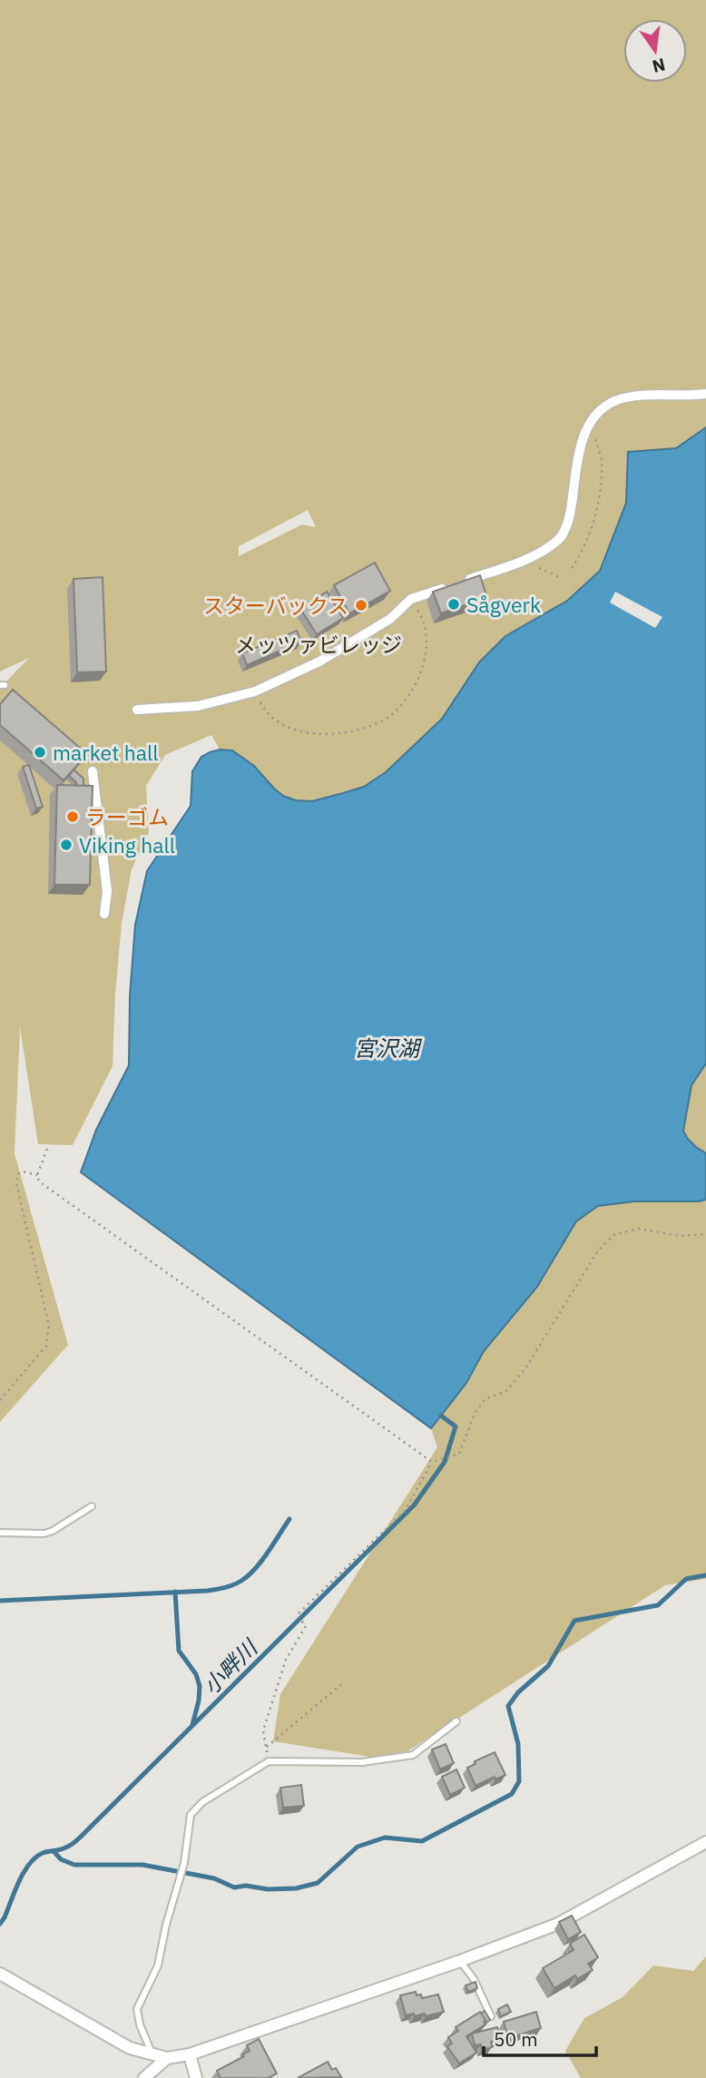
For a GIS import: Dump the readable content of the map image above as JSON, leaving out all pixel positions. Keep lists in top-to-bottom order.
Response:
{
  "water": ["宮沢湖", "小畔川"],
  "parks": ["メッツァビレッジ"],
  "places": [
    "Sågverk",
    "スターバックス",
    "market hall",
    "ラーゴム",
    "Viking hall"
  ],
  "scale_bar": "50 m",
  "north": "bottom"
}
